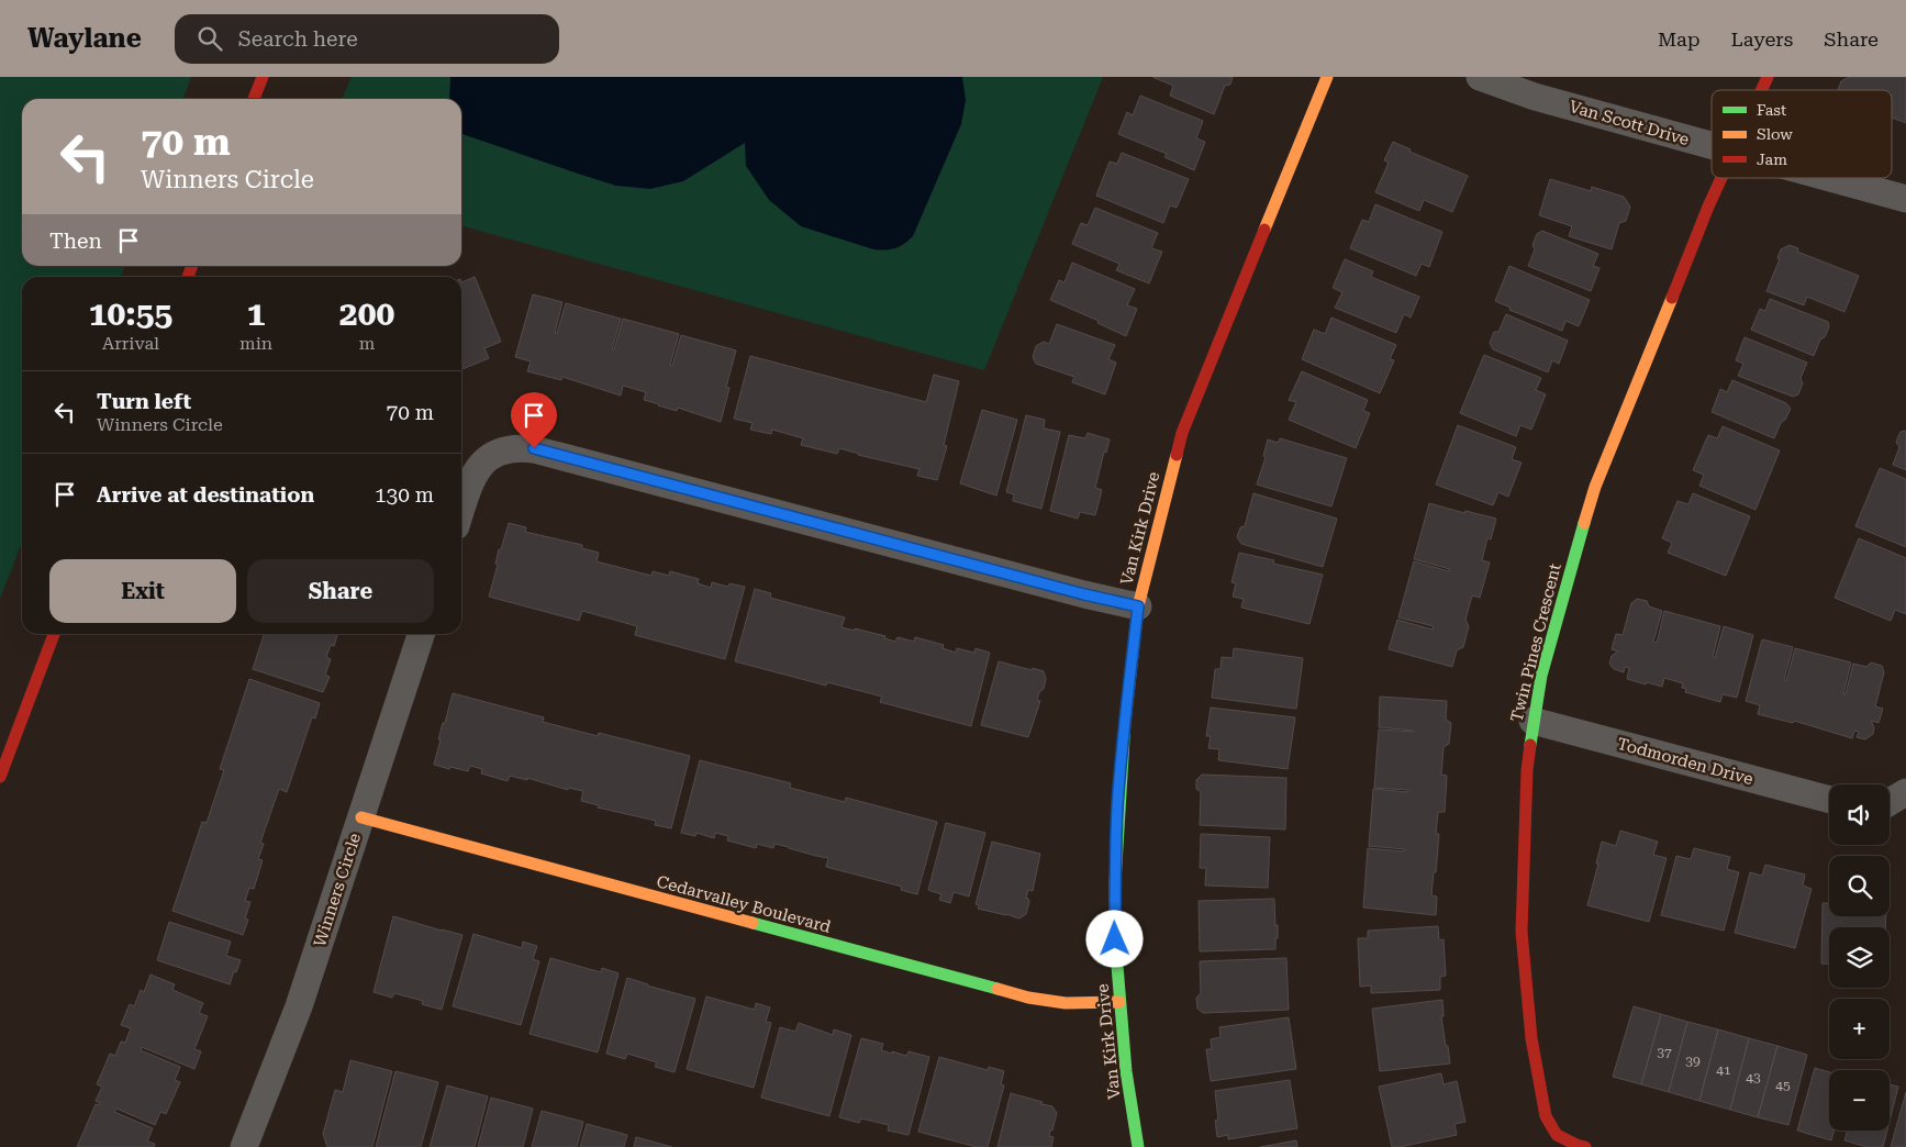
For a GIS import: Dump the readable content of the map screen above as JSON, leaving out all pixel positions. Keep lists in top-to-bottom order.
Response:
{
  "streets": {
    "street": [
      "Van Scott Drive",
      "Van Kirk Drive",
      "Twin Pines Crescent",
      "Todmorden Drive",
      "Winners Circle",
      "Cedarvalley Boulevard"
    ]
  },
  "crossings": [
    ["Van Kirk Drive", "Cedarvalley Boulevard"],
    ["Twin Pines Crescent", "Todmorden Drive"],
    ["Winners Circle", "Cedarvalley Boulevard"]
  ],
  "house_numbers": [
    "37",
    "39",
    "41",
    "43",
    "45"
  ],
  "legend": ["Fast", "Slow", "Jam"],
  "page": {
    "header": "Waylane",
    "search": "Search here",
    "nav": ["Map", "Layers", "Share"],
    "turn": ["70 m", "Winners Circle"],
    "then": "Then",
    "eta": [
      "10:55",
      "Arrival",
      "1",
      "min",
      "200",
      "m"
    ],
    "list": [
      {
        "name": "Turn left",
        "note": "Winners Circle",
        "value": "70 m"
      },
      {
        "name": "Arrive at destination",
        "value": "130 m"
      }
    ],
    "buttons": ["Exit", "Share"],
    "map_buttons": ["+", "−"]
  }
}
